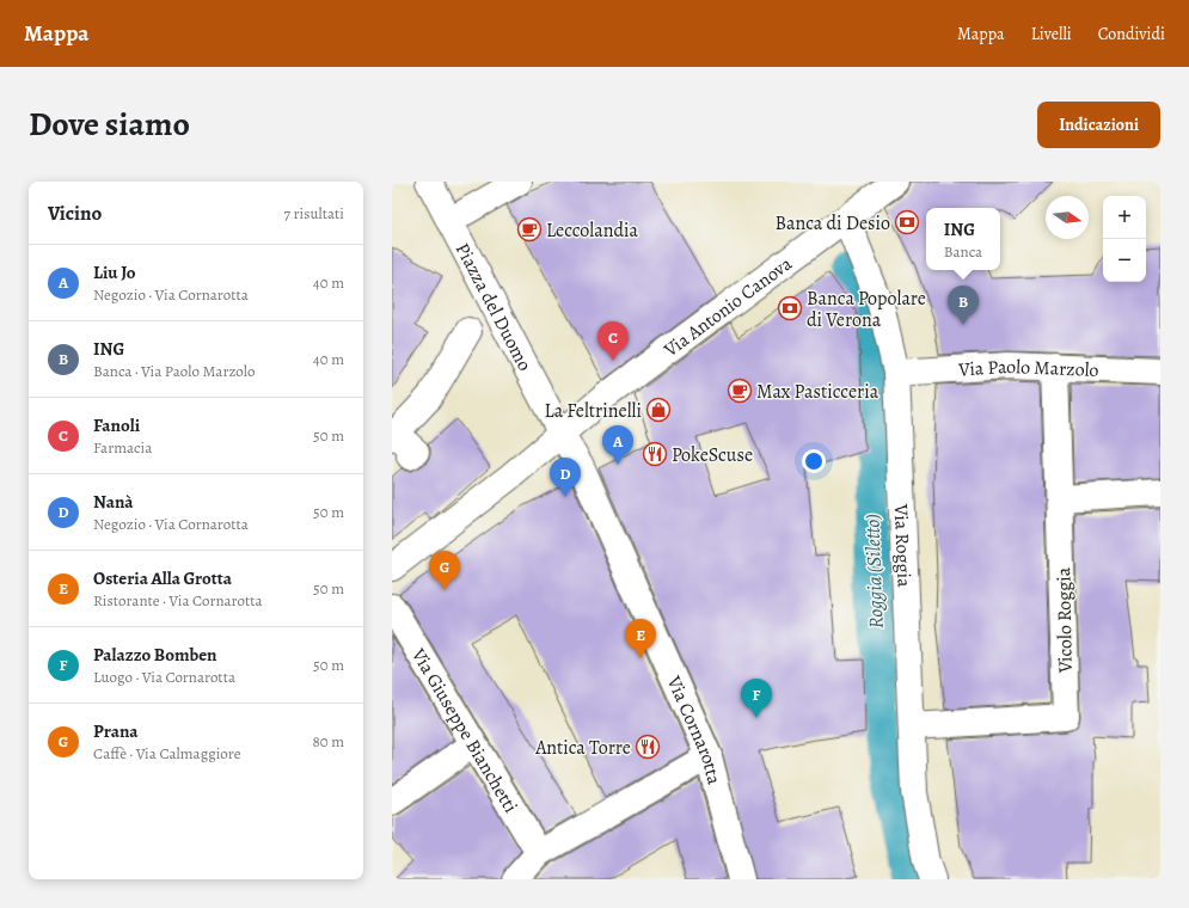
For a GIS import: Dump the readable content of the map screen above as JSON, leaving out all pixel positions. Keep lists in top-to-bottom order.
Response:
{
  "streets": {
    "street": [
      "Via Antonio Canova",
      "Piazza del Duomo",
      "Via Paolo Marzolo",
      "Via Roggia",
      "Vicolo Roggia",
      "Via Giuseppe Bianchetti",
      "Via Cornarotta"
    ]
  },
  "crossings": [
    ["Via Antonio Canova", "Piazza del Duomo"],
    ["Via Antonio Canova", "Via Roggia"],
    ["Via Antonio Canova", "Via Cornarotta"],
    ["Piazza del Duomo", "Via Cornarotta"],
    ["Via Paolo Marzolo", "Via Roggia"],
    ["Via Paolo Marzolo", "Vicolo Roggia"],
    ["Via Roggia", "Vicolo Roggia"]
  ],
  "water": ["Roggia (Siletto)"],
  "places": {
    "bank": ["Banca di Desio", "Banca Popolare di Verona"],
    "cafe": ["Leccolandia", "Max Pasticceria"],
    "shop": ["La Feltrinelli"],
    "restaurant": ["PokeScuse", "Antica Torre"]
  },
  "north": "right",
  "page": {
    "header": "Mappa",
    "nav": ["Mappa", "Livelli", "Condividi"],
    "title": "Dove siamo",
    "buttons": "Indicazioni",
    "heading": ["Vicino", "7 risultati"],
    "map_buttons": ["+", "−"],
    "popup": ["ING", "Banca"],
    "list": [
      {
        "mark": "A",
        "name": "Liu Jo",
        "note": "Negozio · Via Cornarotta",
        "value": "40 m"
      },
      {
        "mark": "B",
        "name": "ING",
        "note": "Banca · Via Paolo Marzolo",
        "value": "40 m"
      },
      {
        "mark": "C",
        "name": "Fanoli",
        "note": "Farmacia",
        "value": "50 m"
      },
      {
        "mark": "D",
        "name": "Nanà",
        "note": "Negozio · Via Cornarotta",
        "value": "50 m"
      },
      {
        "mark": "E",
        "name": "Osteria Alla Grotta",
        "note": "Ristorante · Via Cornarotta",
        "value": "50 m"
      },
      {
        "mark": "F",
        "name": "Palazzo Bomben",
        "note": "Luogo · Via Cornarotta",
        "value": "50 m"
      },
      {
        "mark": "G",
        "name": "Prana",
        "note": "Caffè · Via Calmaggiore",
        "value": "80 m"
      }
    ],
    "pins": [
      "B",
      "C",
      "A",
      "D",
      "G",
      "E",
      "F"
    ]
  }
}
